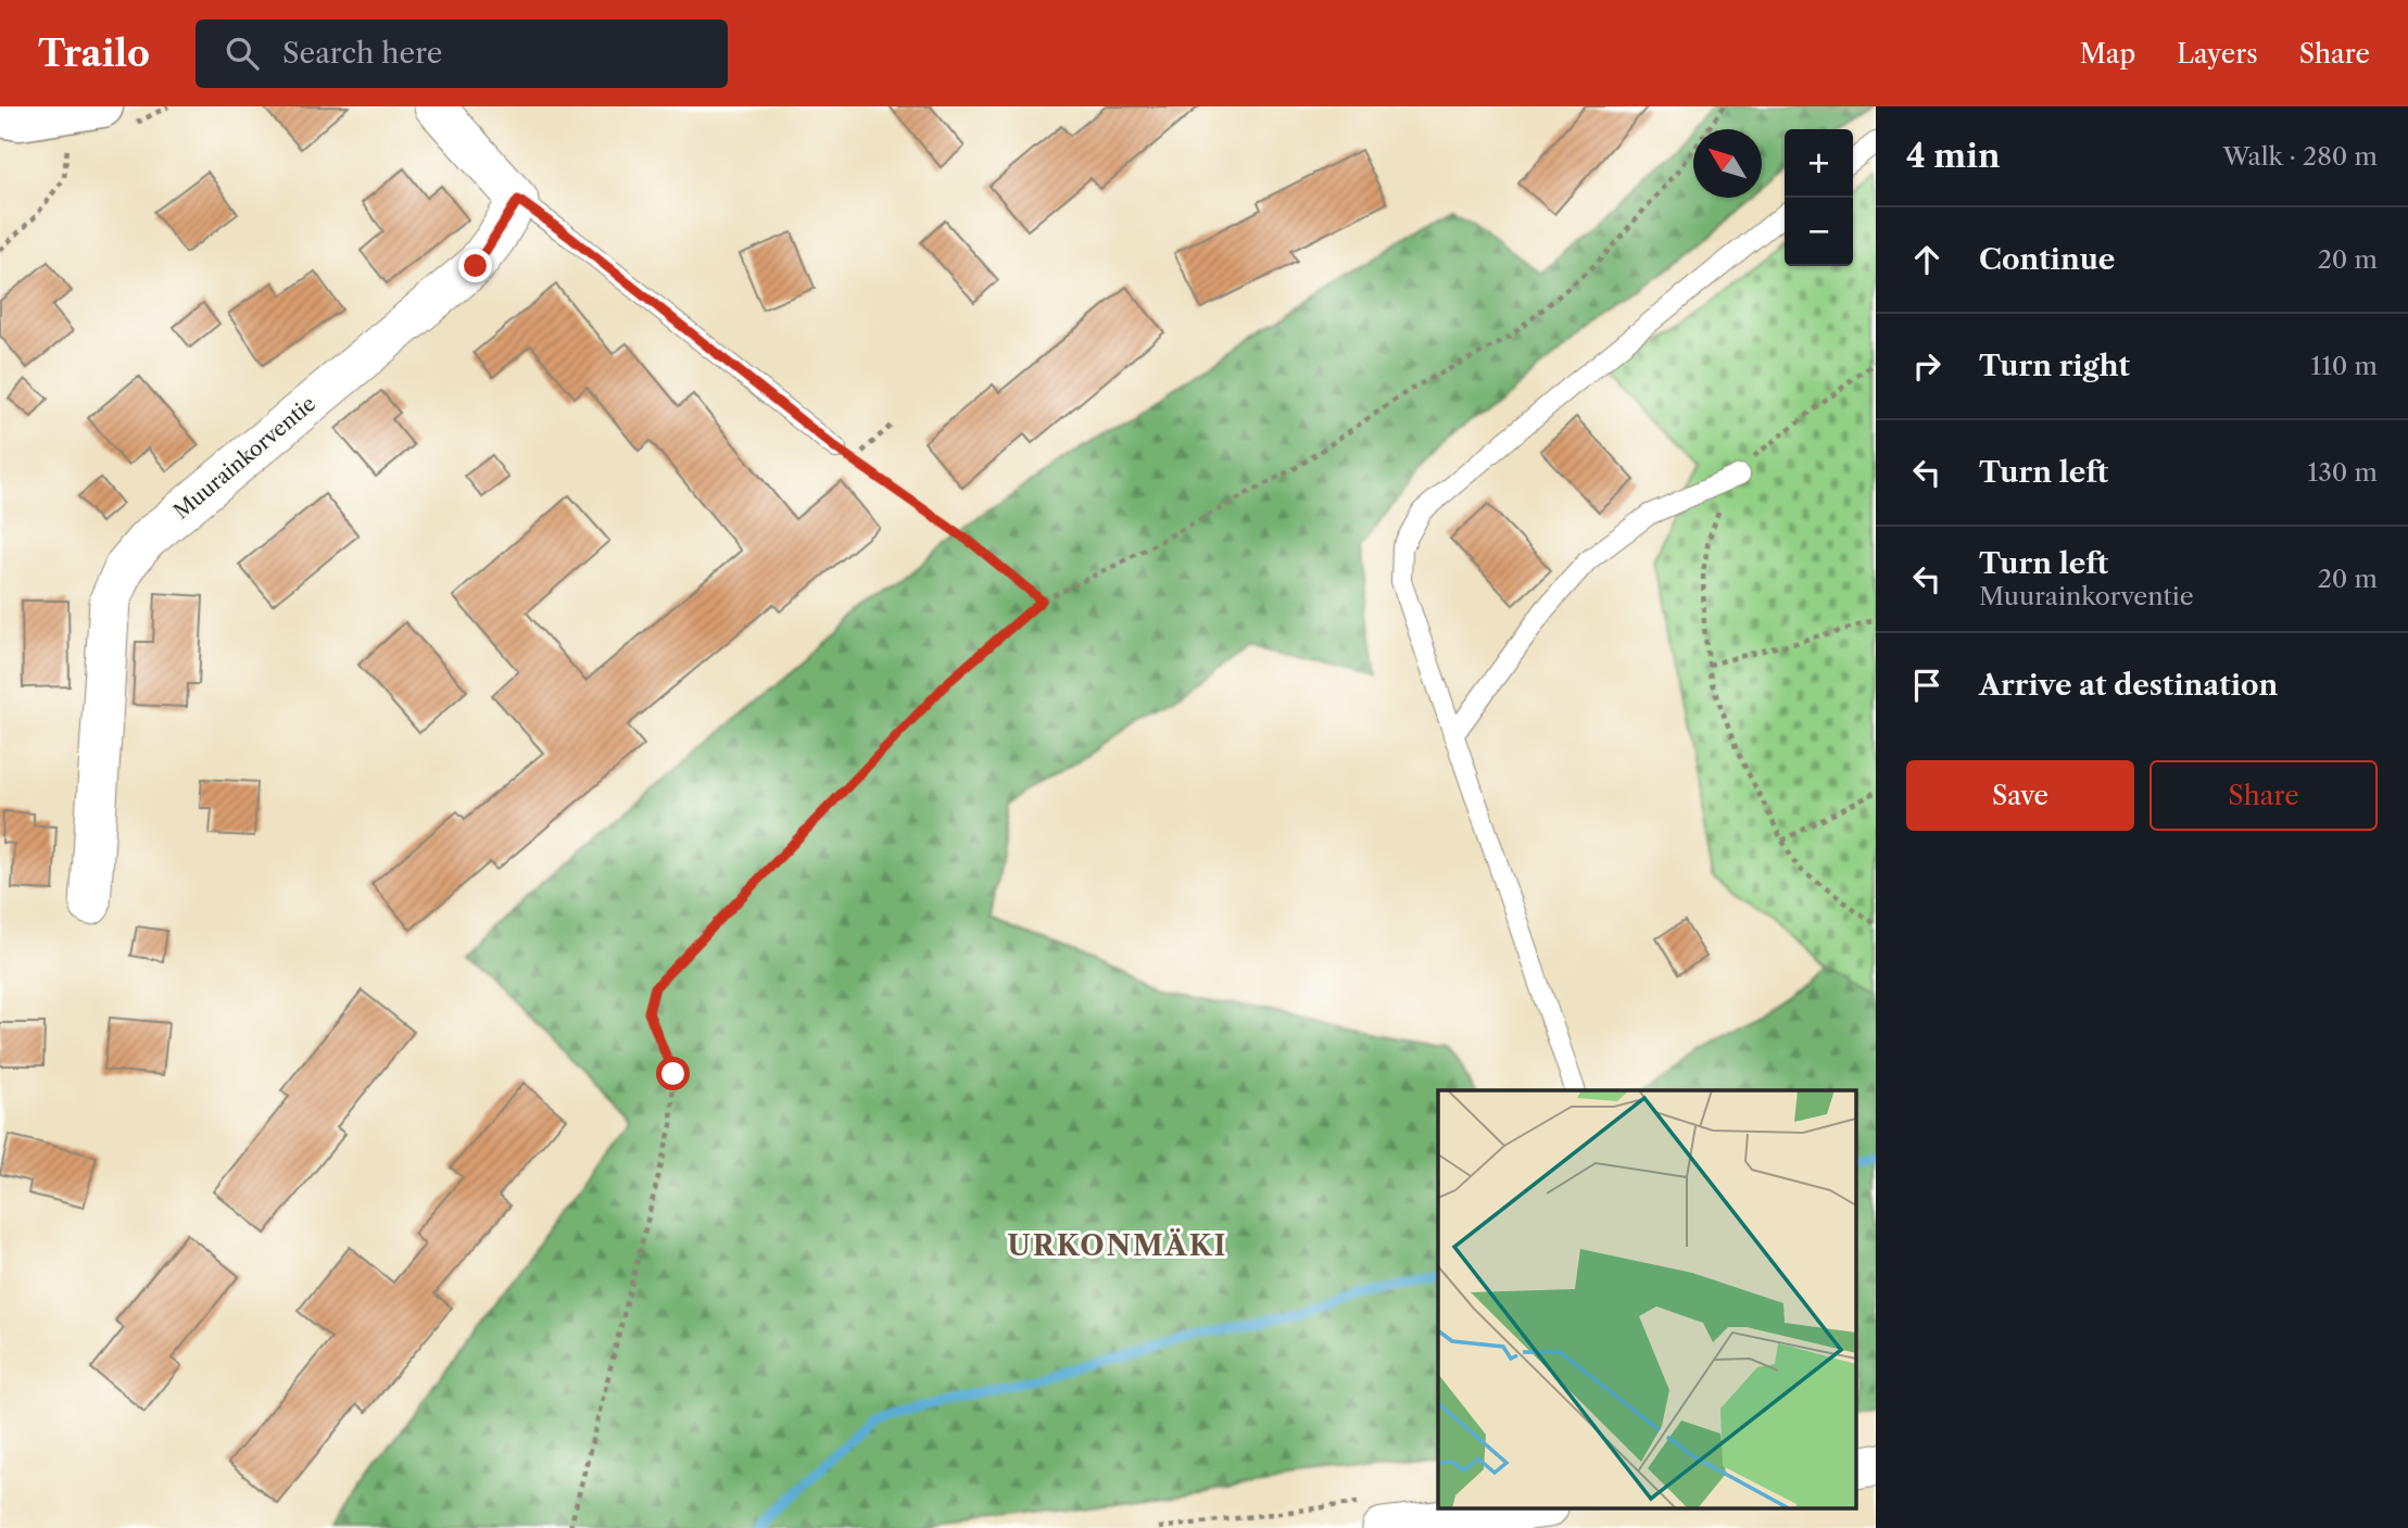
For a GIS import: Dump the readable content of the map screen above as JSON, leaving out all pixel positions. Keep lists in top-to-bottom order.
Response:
{
  "streets": {
    "street": ["Muurainkorventie"]
  },
  "districts": ["URKONMÄKI"],
  "north": "top left",
  "page": {
    "header": "Trailo",
    "search": "Search here",
    "nav": ["Map", "Layers", "Share"],
    "heading": ["4 min", "Walk · 280 m"],
    "map_buttons": ["+", "−"],
    "list": [
      ["Continue", "20 m"],
      ["Turn right", "110 m"],
      ["Turn left", "130 m"],
      ["Turn left", "Muurainkorventie", "20 m"],
      "Arrive at destination"
    ],
    "buttons": ["Save", "Share"]
  }
}
